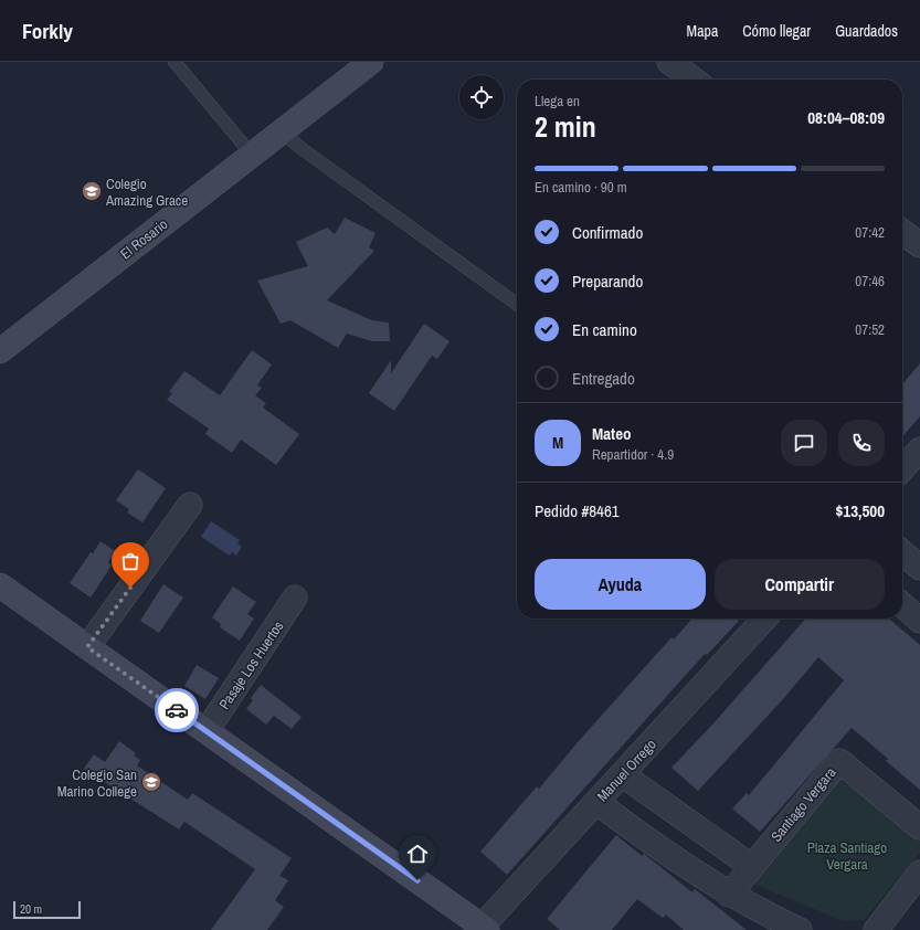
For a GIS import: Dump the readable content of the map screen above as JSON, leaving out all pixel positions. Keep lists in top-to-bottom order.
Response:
{
  "streets": {
    "street": [
      "El Rosario",
      "Pasaje Los Huertos",
      "Manuel Orrego",
      "Santiago Vergara"
    ]
  },
  "parks": ["Plaza Santiago Vergara"],
  "places": {
    "school or university": ["Colegio Amazing Grace", "Colegio San Marino College"]
  },
  "scale_bar": "20 m",
  "page": {
    "header": "Forkly",
    "nav": ["Mapa", "Cómo llegar", "Guardados"],
    "heading": ["2 min", "Llega en", "08:04–08:09"],
    "panel": [
      "Mateo",
      "Repartidor · 4.9",
      "Pedido #8461",
      "$13,500"
    ],
    "bar": "En camino · 90 m",
    "list": [
      ["Confirmado", "07:42"],
      ["Preparando", "07:46"],
      ["En camino", "07:52"],
      "Entregado"
    ],
    "round": "M",
    "buttons": ["Ayuda", "Compartir"],
    "scale": "20 m"
  }
}
